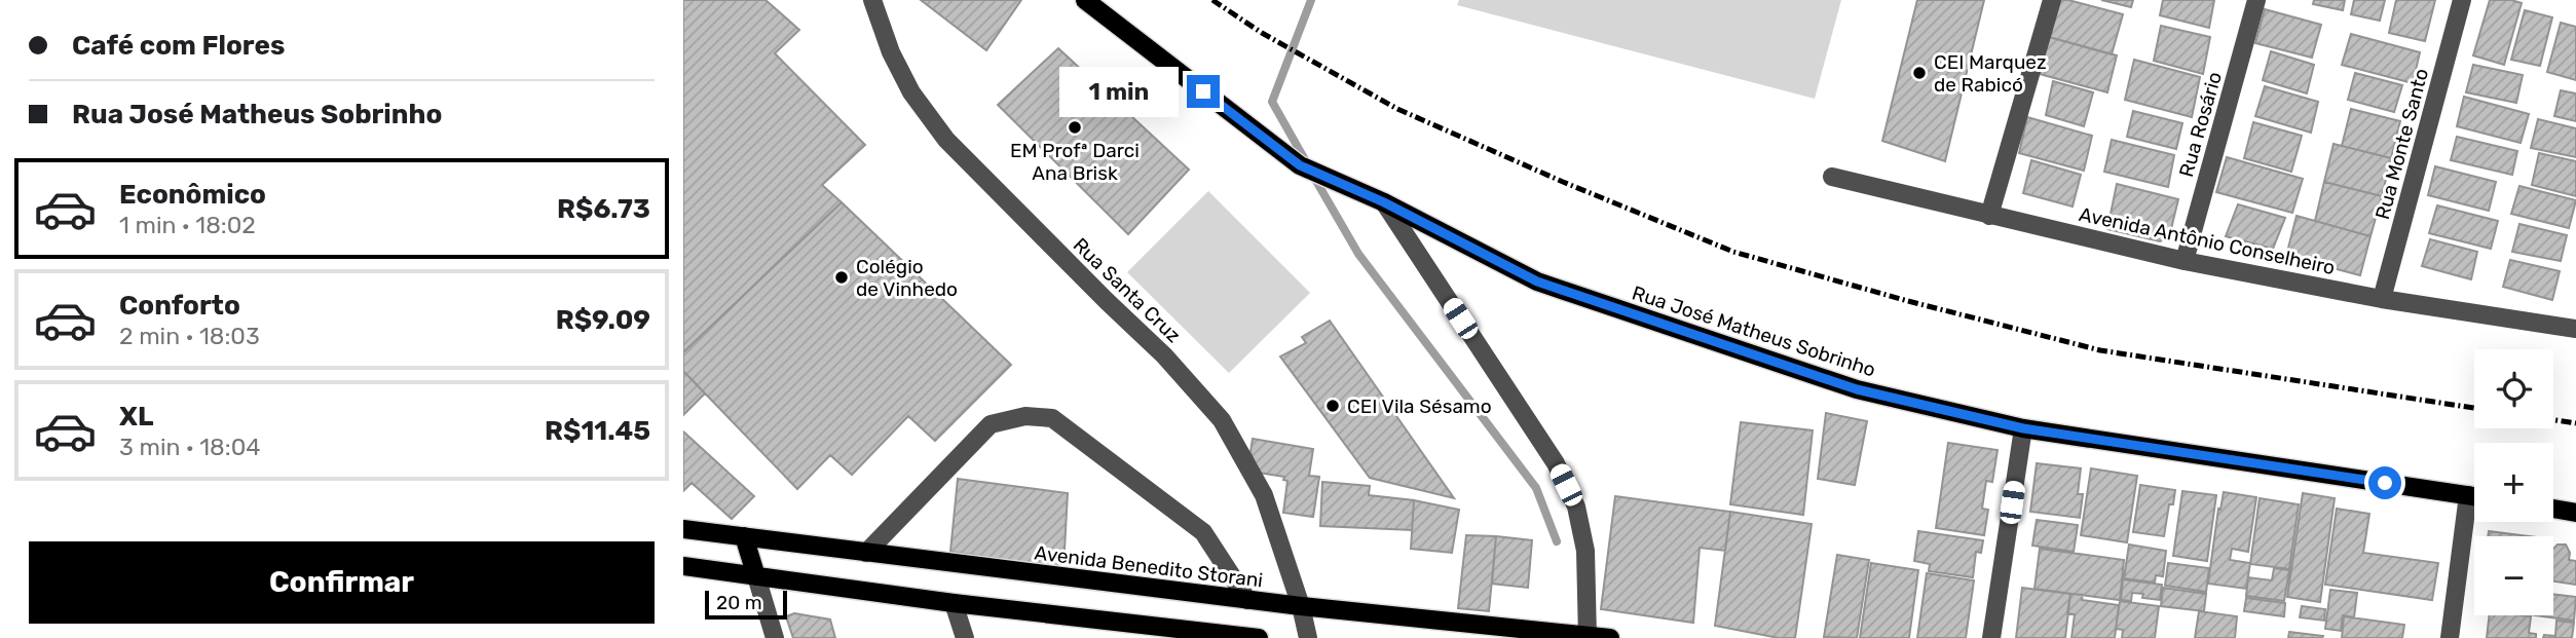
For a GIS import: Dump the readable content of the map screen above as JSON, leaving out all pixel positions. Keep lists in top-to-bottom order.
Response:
{
  "streets": {
    "main road": ["Rua José Matheus Sobrinho", "Avenida Benedito Storani"],
    "street": [
      "Rua Rosário",
      "Rua Monte Santo",
      "Avenida Antônio Conselheiro",
      "Rua Santa Cruz"
    ]
  },
  "crossings": [
    ["Rua Rosário", "Avenida Antônio Conselheiro"],
    ["Rua Monte Santo", "Avenida Antônio Conselheiro"],
    ["Rua Santa Cruz", "Avenida Benedito Storani"]
  ],
  "places": [
    "CEI Marquez de Rabicó",
    "EM Profª Darci Ana Brisk",
    "Colégio de Vinhedo",
    "CEI Vila Sésamo"
  ],
  "scale_bar": "20 m",
  "page": {
    "banner": ["Café com Flores", "Rua José Matheus Sobrinho"],
    "bubble": "1 min",
    "list": [
      {
        "name": "Econômico",
        "note": "1 min · 18:02",
        "value": "R$6.73"
      },
      {
        "name": "Conforto",
        "note": "2 min · 18:03",
        "value": "R$9.09"
      },
      {
        "name": "XL",
        "note": "3 min · 18:04",
        "value": "R$11.45"
      }
    ],
    "map_buttons": ["+", "−"],
    "buttons": "Confirmar",
    "scale": "20 m"
  }
}
